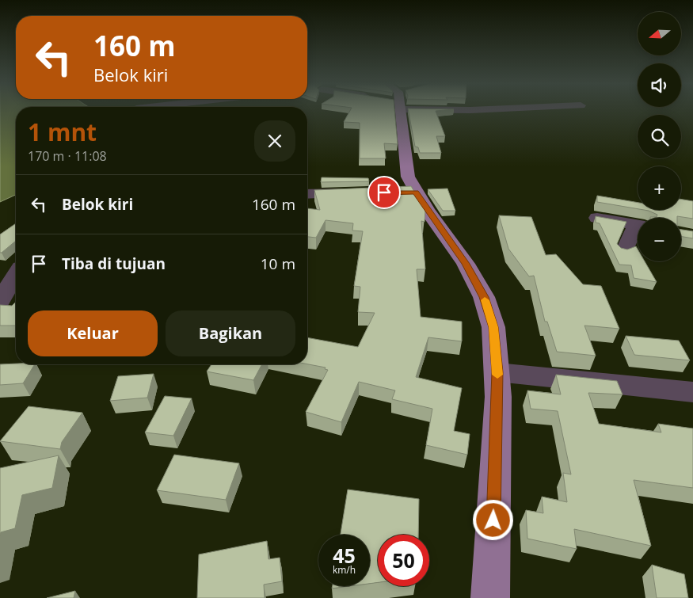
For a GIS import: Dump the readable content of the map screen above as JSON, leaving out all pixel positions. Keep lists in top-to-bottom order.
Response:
{
  "north": "left",
  "page": {
    "map_buttons": ["+", "−"],
    "turn": ["160 m", "Belok kiri"],
    "heading": ["1 mnt", "170 m · 11:08"],
    "list": [
      {
        "name": "Belok kiri",
        "value": "160 m"
      },
      {
        "name": "Tiba di tujuan",
        "value": "10 m"
      }
    ],
    "buttons": ["Keluar", "Bagikan"],
    "speed": "45 km/h",
    "limit": "50"
  }
}
